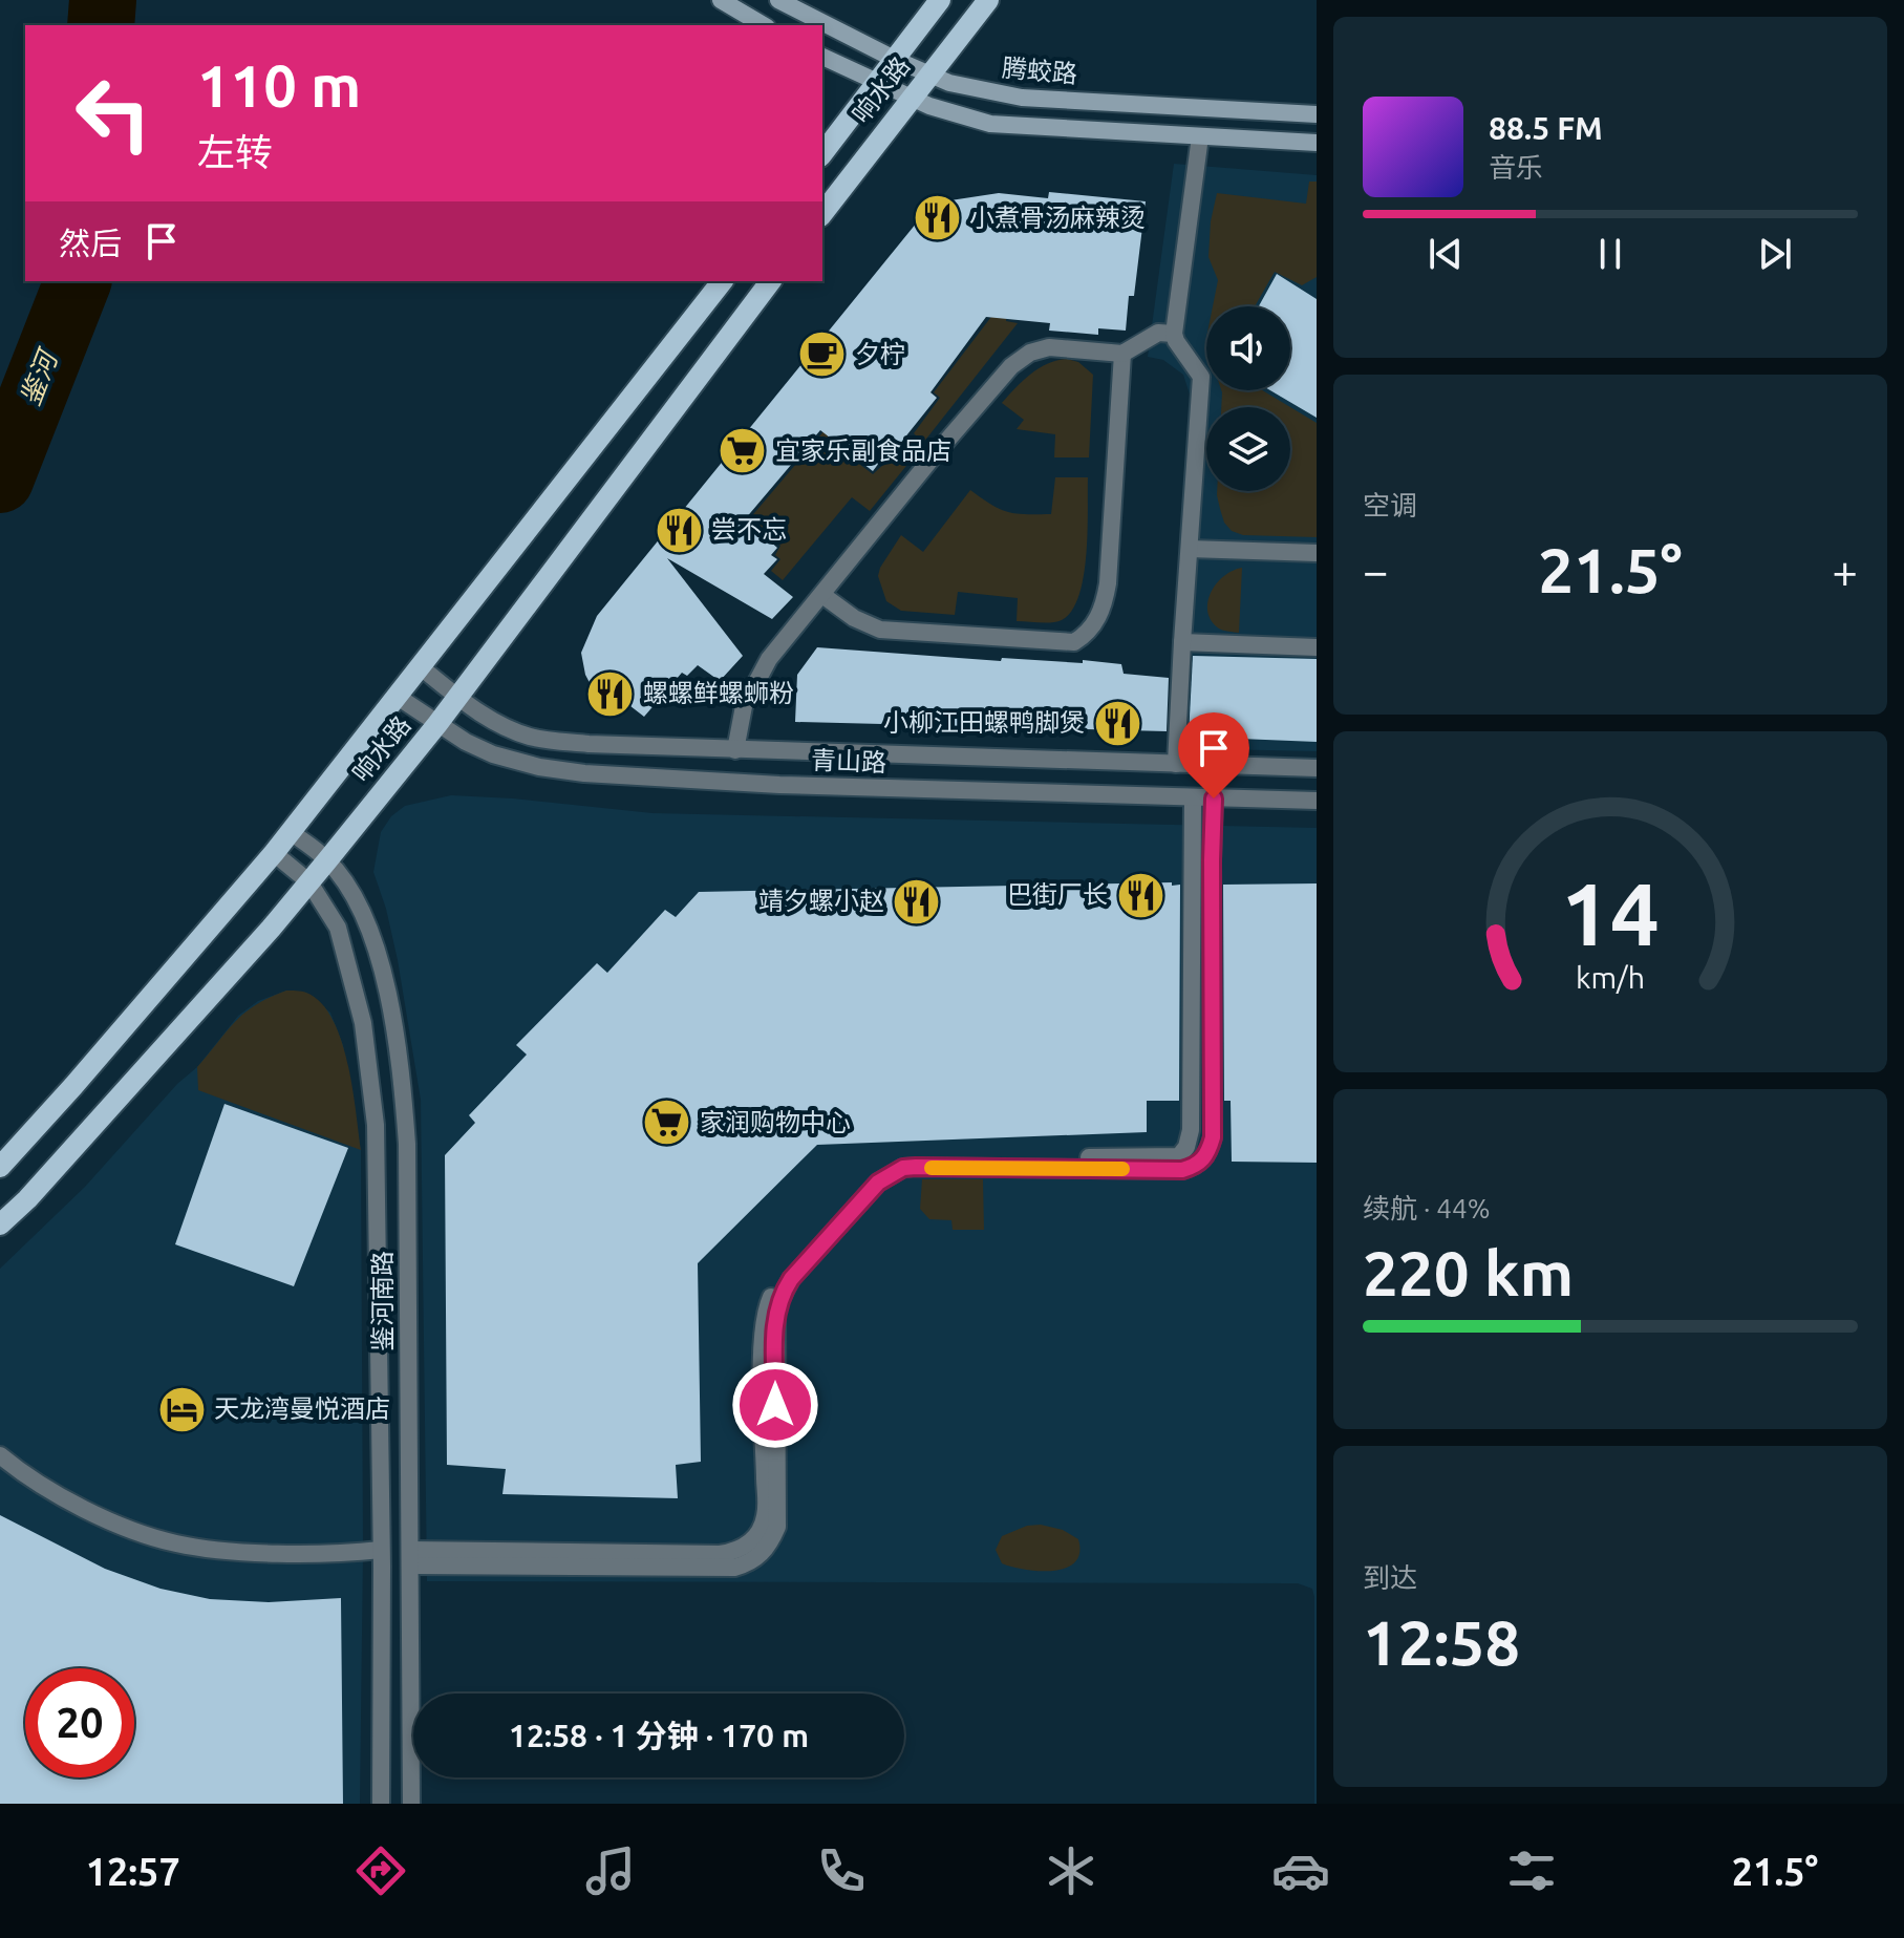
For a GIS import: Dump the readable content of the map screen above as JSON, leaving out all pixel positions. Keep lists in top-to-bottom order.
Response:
{
  "streets": {
    "main road": ["腾蛟路", "响水路"],
    "street": ["青山路", "鉴河南路"]
  },
  "crossings": [
    ["腾蛟路", "响水路"],
    ["响水路", "青山路"],
    ["响水路", "鉴河南路"]
  ],
  "water": ["鉴河"],
  "places": {
    "restaurant": [
      "小煮骨汤麻辣烫",
      "尝不忘",
      "螺螺鲜螺蛳粉",
      "小柳江田螺鸭脚煲",
      "巴街厂长",
      "靖夕螺小赵"
    ],
    "cafe": ["夕柠"],
    "supermarket": ["宜家乐副食品店", "家润购物中心"],
    "hotel": ["天龙湾曼悦酒店"]
  },
  "page": {
    "turn": ["110 m", "左转"],
    "song": ["88.5 FM", "音乐"],
    "then": "然后",
    "tile": [
      "空调",
      ["续航 · 44%", "220 km"],
      ["到达", "12:58"]
    ],
    "heat": ["−", "21.5°", "+"],
    "limit": "20",
    "trip": "12:58 · 1 分钟 · 170 m",
    "tabs": ["12:57", "21.5°"],
    "gauge": ["14", "km/h"]
  }
}
